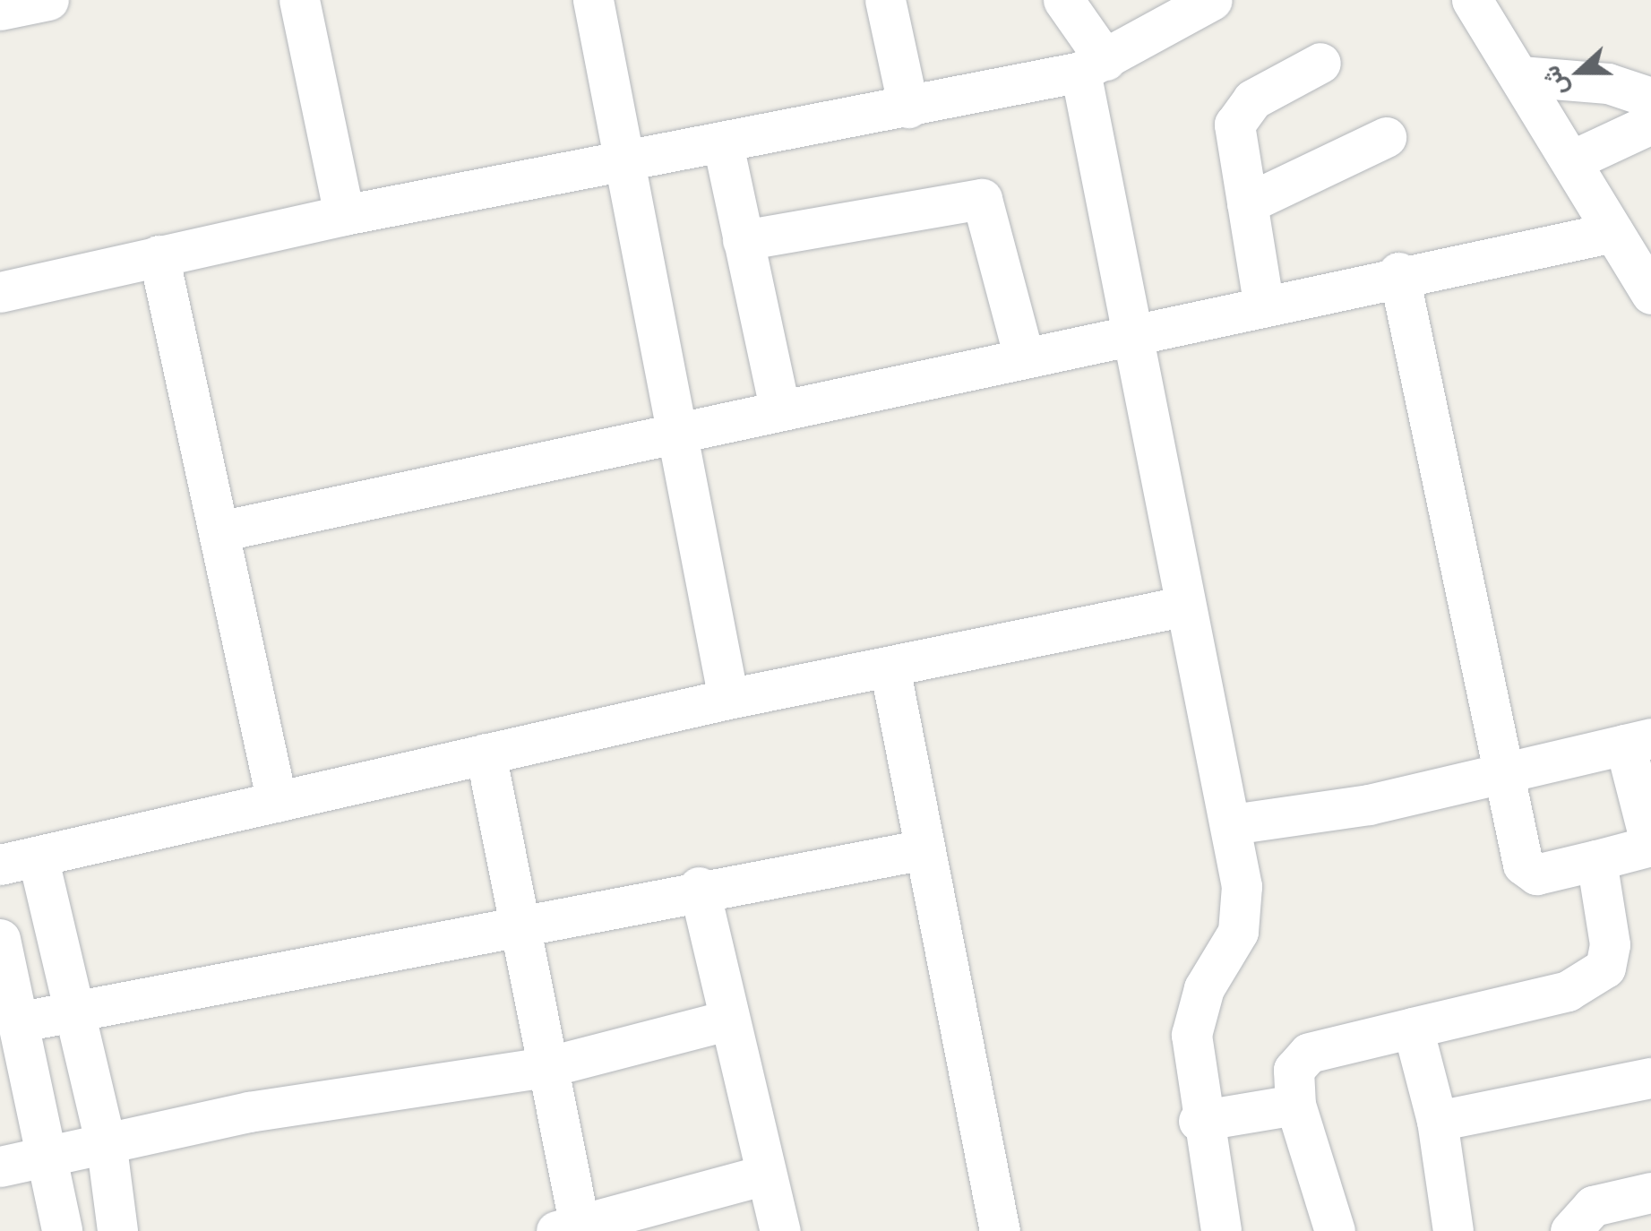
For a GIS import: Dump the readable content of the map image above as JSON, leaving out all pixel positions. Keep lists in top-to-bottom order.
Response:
{
  "north": "left"
}
